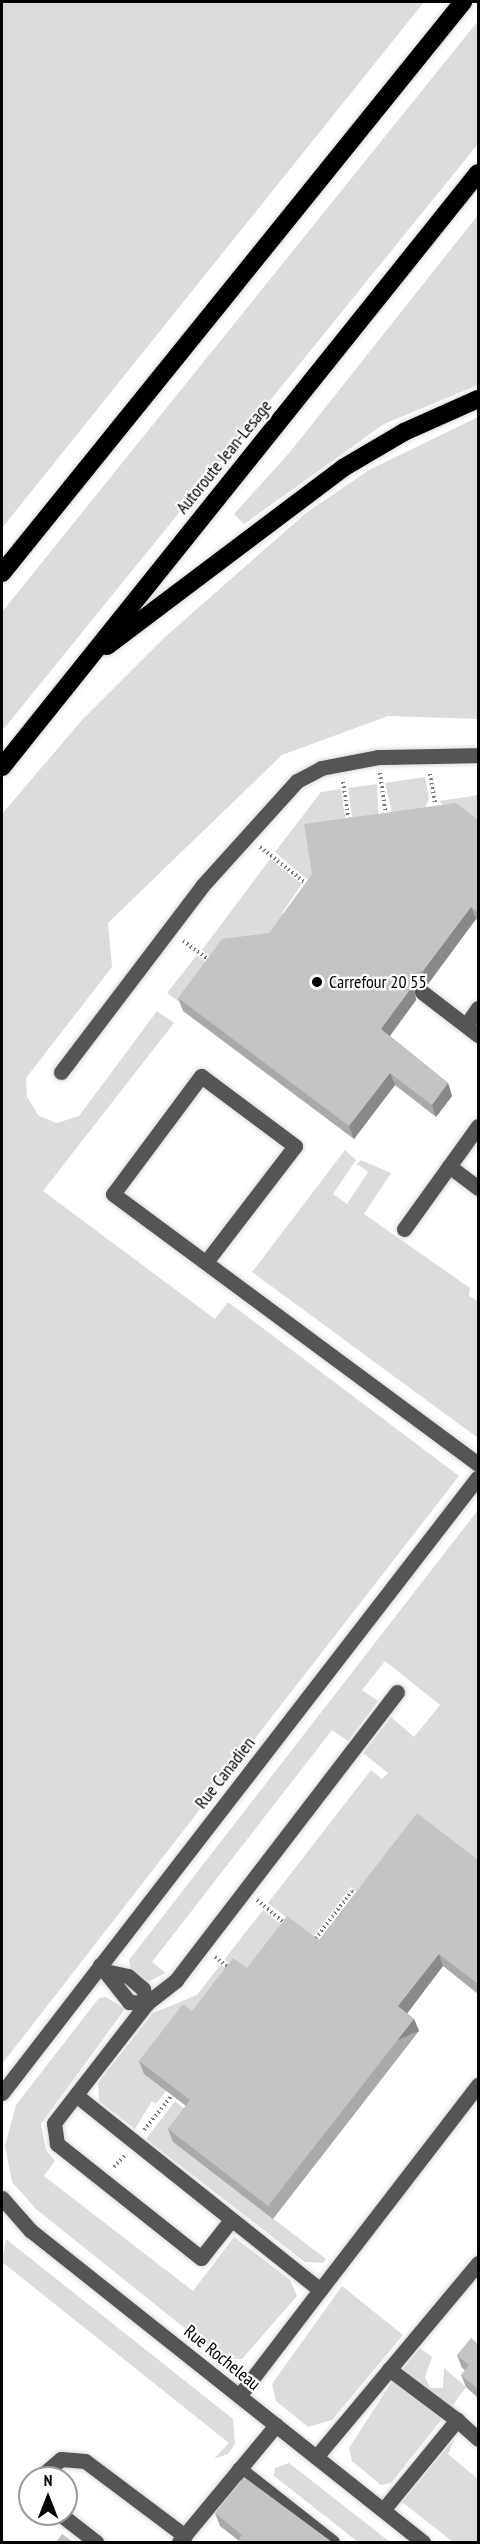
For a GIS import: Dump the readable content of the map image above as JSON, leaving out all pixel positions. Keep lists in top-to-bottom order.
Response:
{
  "streets": {
    "highway": ["Autoroute Jean-Lesage"],
    "street": ["Rue Canadien", "Rue Rocheleau"]
  },
  "places": ["Carrefour 20 55"],
  "north": "top"
}
